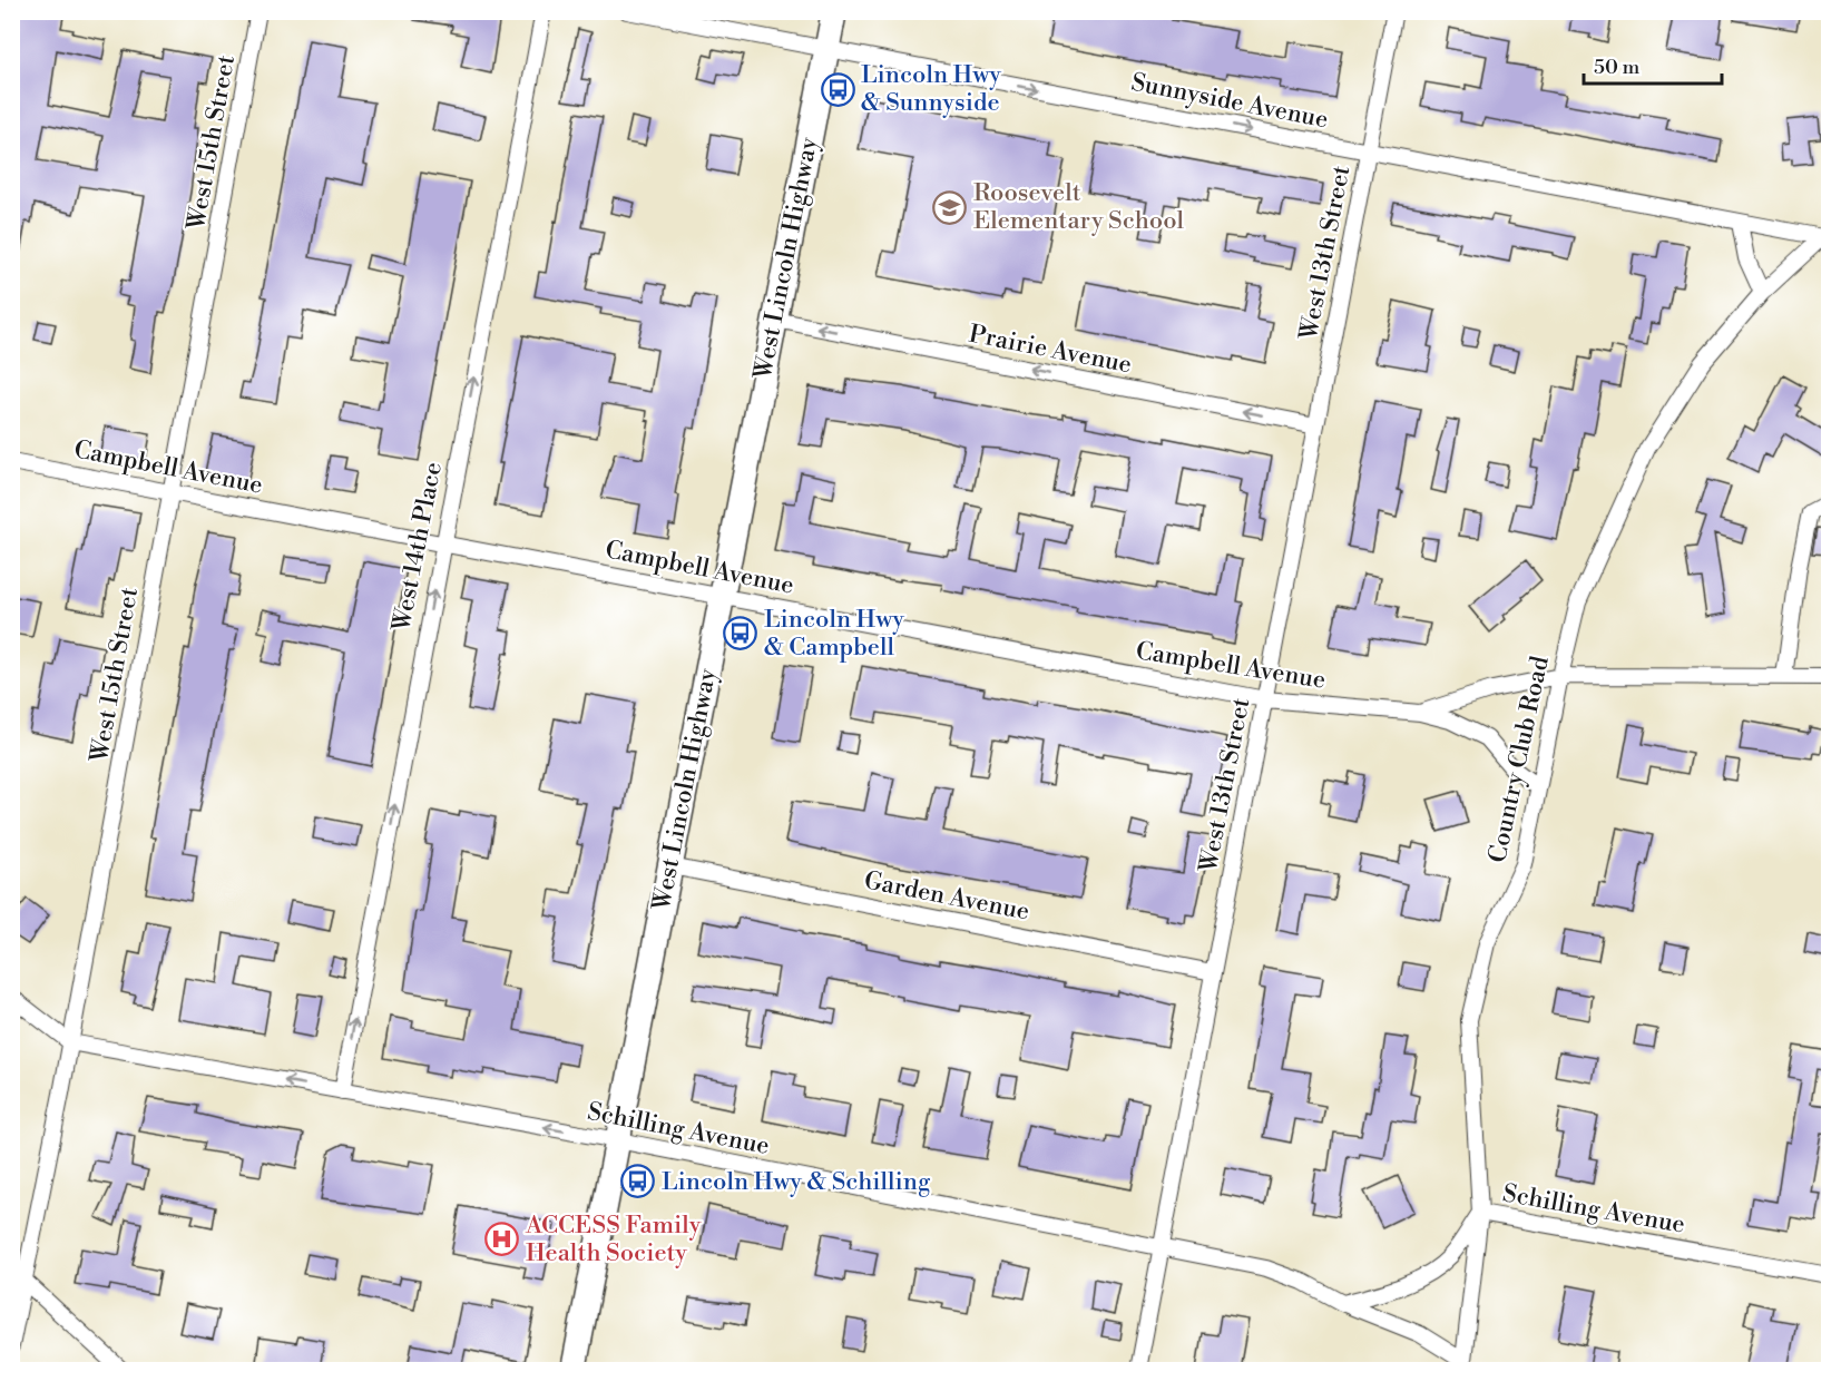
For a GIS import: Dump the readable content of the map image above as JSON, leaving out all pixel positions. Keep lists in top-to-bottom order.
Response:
{
  "streets": {
    "main road": ["West Lincoln Highway"],
    "street": [
      "Sunnyside Avenue",
      "West 15th Street",
      "West 13th Street",
      "Prairie Avenue",
      "Campbell Avenue",
      "West 14th Place",
      "Country Club Road",
      "Garden Avenue",
      "Schilling Avenue"
    ]
  },
  "crossings": [
    ["Sunnyside Avenue", "West 13th Street"],
    ["Sunnyside Avenue", "West Lincoln Highway"],
    ["Sunnyside Avenue", "Country Club Road"],
    ["West 15th Street", "Campbell Avenue"],
    ["West 15th Street", "Schilling Avenue"],
    ["West 13th Street", "Prairie Avenue"],
    ["West 13th Street", "Campbell Avenue"],
    ["West 13th Street", "Garden Avenue"],
    ["West 13th Street", "Schilling Avenue"],
    ["West Lincoln Highway", "Prairie Avenue"],
    ["West Lincoln Highway", "Campbell Avenue"],
    ["West Lincoln Highway", "Garden Avenue"],
    ["West Lincoln Highway", "Schilling Avenue"],
    ["Campbell Avenue", "West 14th Place"],
    ["Campbell Avenue", "Country Club Road"],
    ["West 14th Place", "Schilling Avenue"],
    ["Country Club Road", "Schilling Avenue"]
  ],
  "one_way": ["Sunnyside Avenue", "Prairie Avenue", "West 14th Place"],
  "places": {
    "bus stop": ["Lincoln Hwy & Sunnyside", "Lincoln Hwy & Campbell", "Lincoln Hwy & Schilling"],
    "school or university": ["Roosevelt Elementary School"],
    "hospital": ["ACCESS Family Health Society"]
  },
  "scale_bar": "50 m"
}
